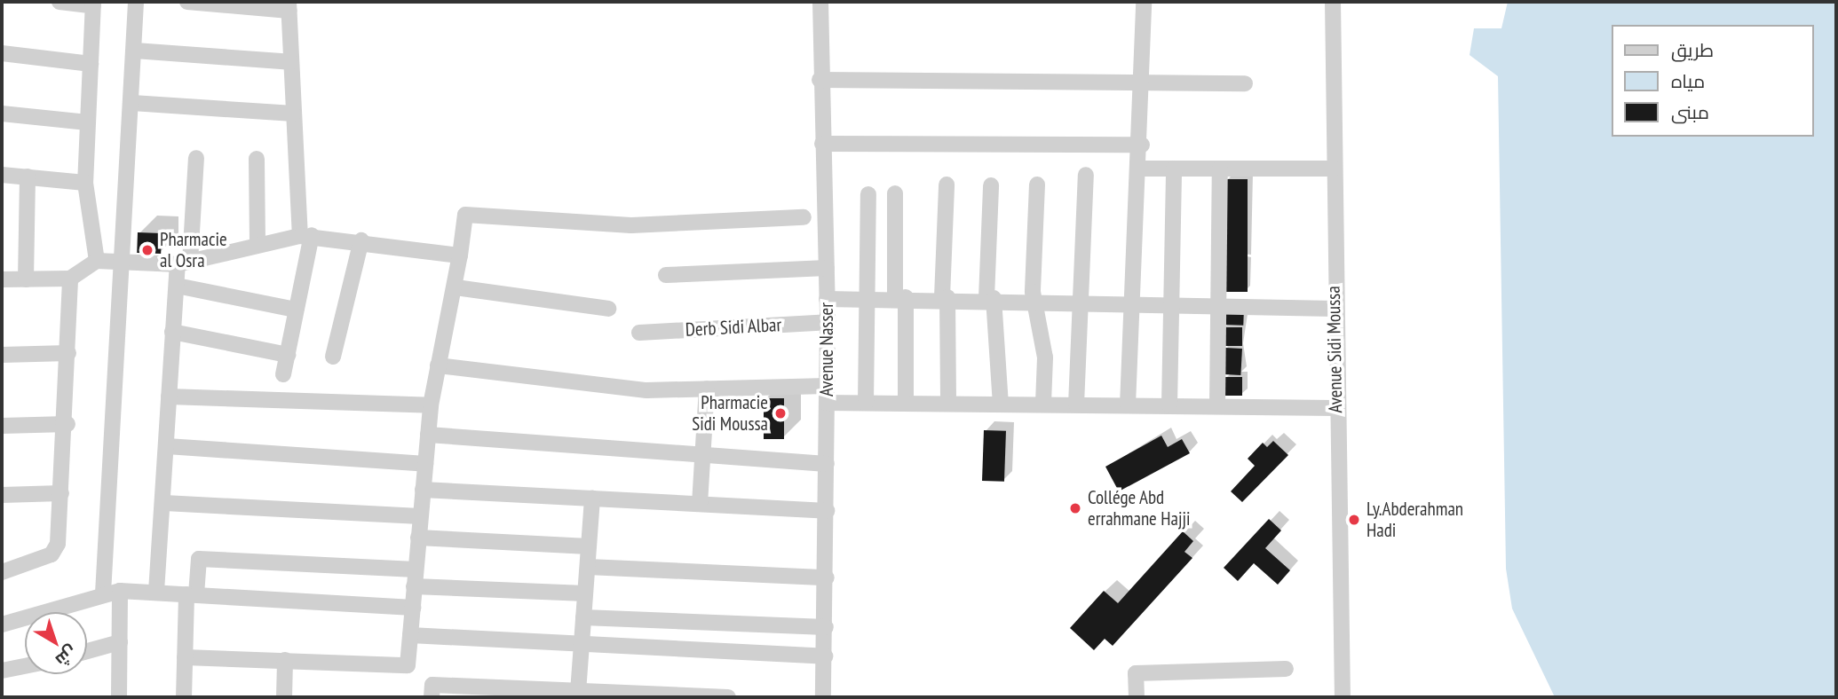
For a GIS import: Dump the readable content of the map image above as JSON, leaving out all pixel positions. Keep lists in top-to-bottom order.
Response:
{
  "streets": {
    "street": ["Derb Sidi Albar", "Avenue Nasser", "Avenue Sidi Moussa"]
  },
  "crossings": [
    ["Derb Sidi Albar", "Avenue Nasser"]
  ],
  "places": [
    "Pharmacie al Osra",
    "Pharmacie Sidi Moussa",
    "Collége Abd errahmane Hajji",
    "Ly.Abderahman Hadi"
  ],
  "legend": ["طريق", "مياه", "مبنى"],
  "north": "bottom right"
}
